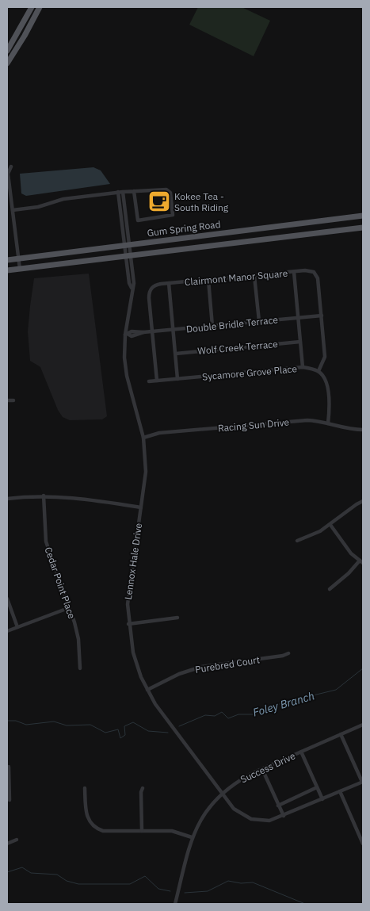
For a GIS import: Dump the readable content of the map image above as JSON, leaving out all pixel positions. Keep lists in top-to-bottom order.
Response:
{
  "streets": {
    "main road": ["Gum Spring Road"],
    "street": [
      "Clairmont Manor Square",
      "Double Bridle Terrace",
      "Wolf Creek Terrace",
      "Sycamore Grove Place",
      "Racing Sun Drive",
      "Lennox Hale Drive",
      "Cedar Point Place",
      "Purebred Court",
      "Success Drive"
    ]
  },
  "crossings": [
    ["Gum Spring Road", "Lennox Hale Drive"],
    ["Clairmont Manor Square", "Double Bridle Terrace"],
    ["Clairmont Manor Square", "Sycamore Grove Place"],
    ["Double Bridle Terrace", "Lennox Hale Drive"],
    ["Racing Sun Drive", "Lennox Hale Drive"],
    ["Lennox Hale Drive", "Purebred Court"],
    ["Lennox Hale Drive", "Success Drive"]
  ],
  "water": ["Foley Branch"],
  "places": {
    "cafe": ["Kokee Tea - South Riding"]
  }
}
